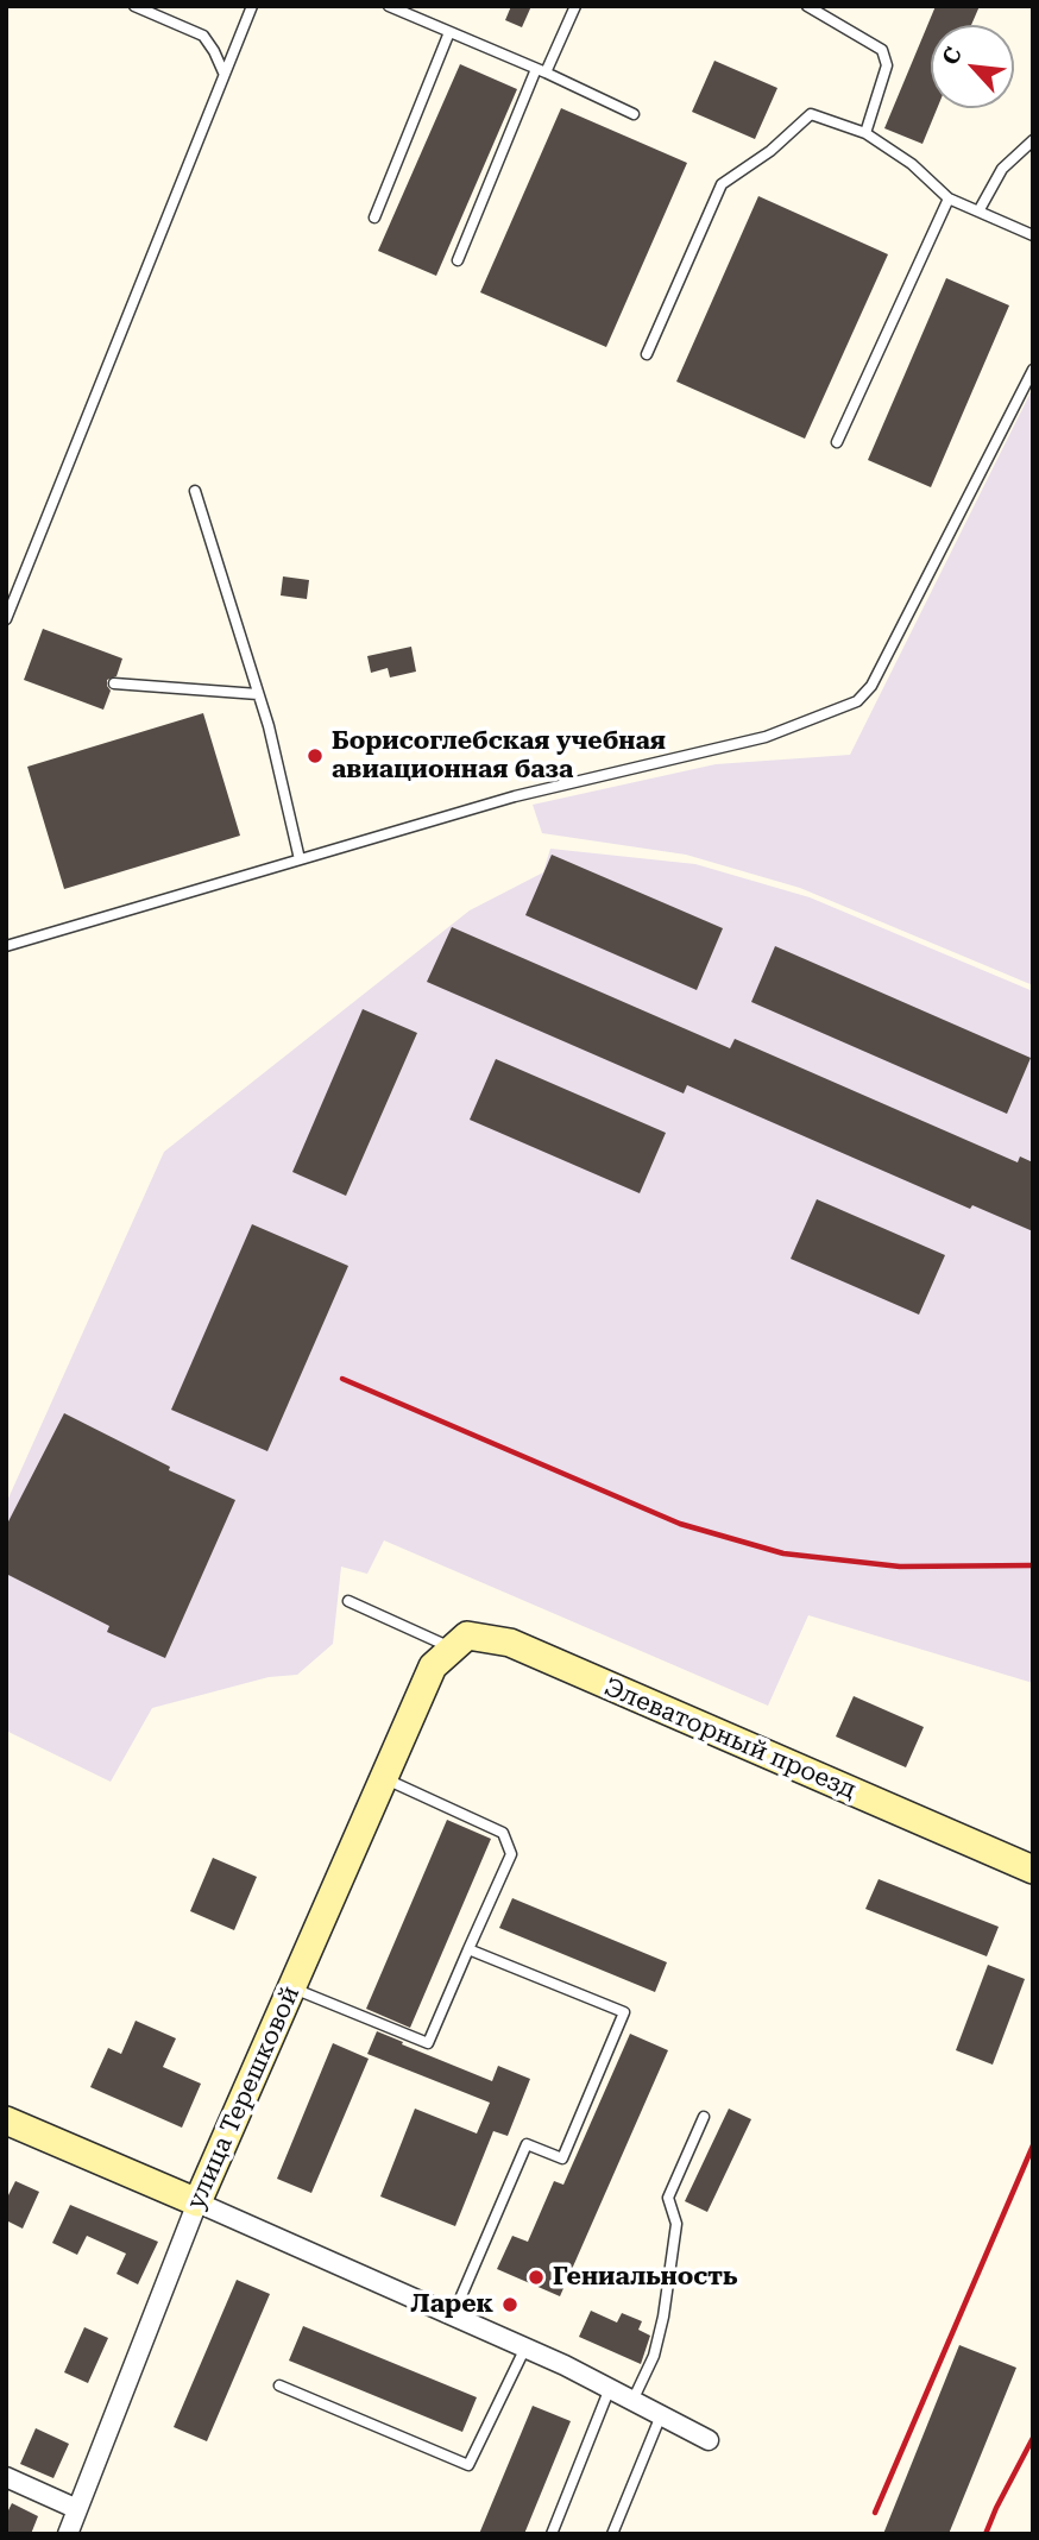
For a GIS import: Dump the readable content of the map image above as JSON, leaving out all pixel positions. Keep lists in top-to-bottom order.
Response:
{
  "streets": {
    "street": ["Элеваторный проезд", "улица Терешковой"]
  },
  "crossings": [
    ["Элеваторный проезд", "улица Терешковой"]
  ],
  "places": ["Борисоглебская учебная авиационная база", "Гениальность", "Ларек"],
  "north": "top left"
}
